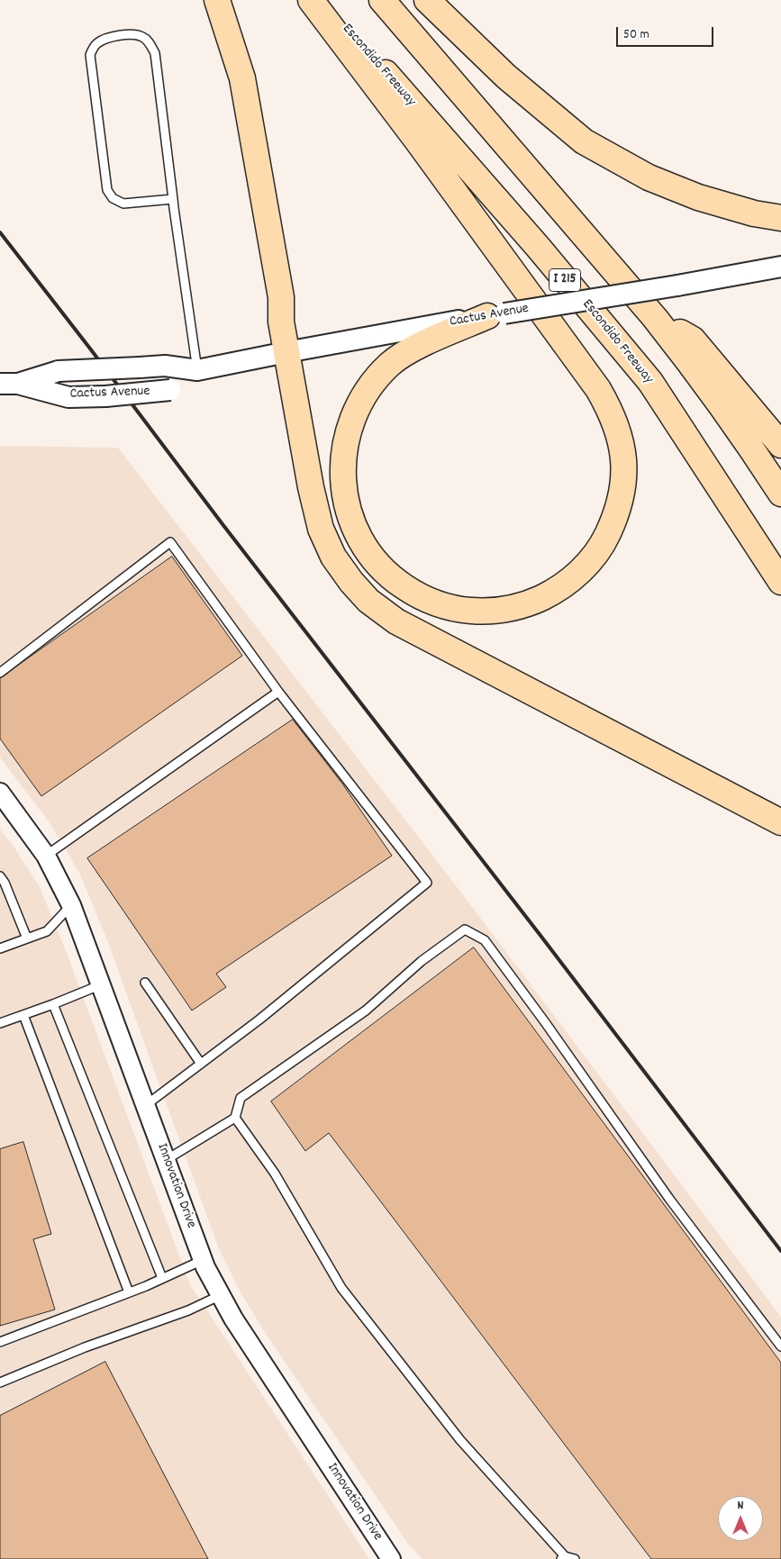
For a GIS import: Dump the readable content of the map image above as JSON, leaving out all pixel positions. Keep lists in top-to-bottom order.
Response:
{
  "streets": {
    "highway": ["Escondido Freeway", "I 215"],
    "main road": ["Cactus Avenue"],
    "street": ["Innovation Drive"]
  },
  "scale_bar": "50 m",
  "north": "top"
}
